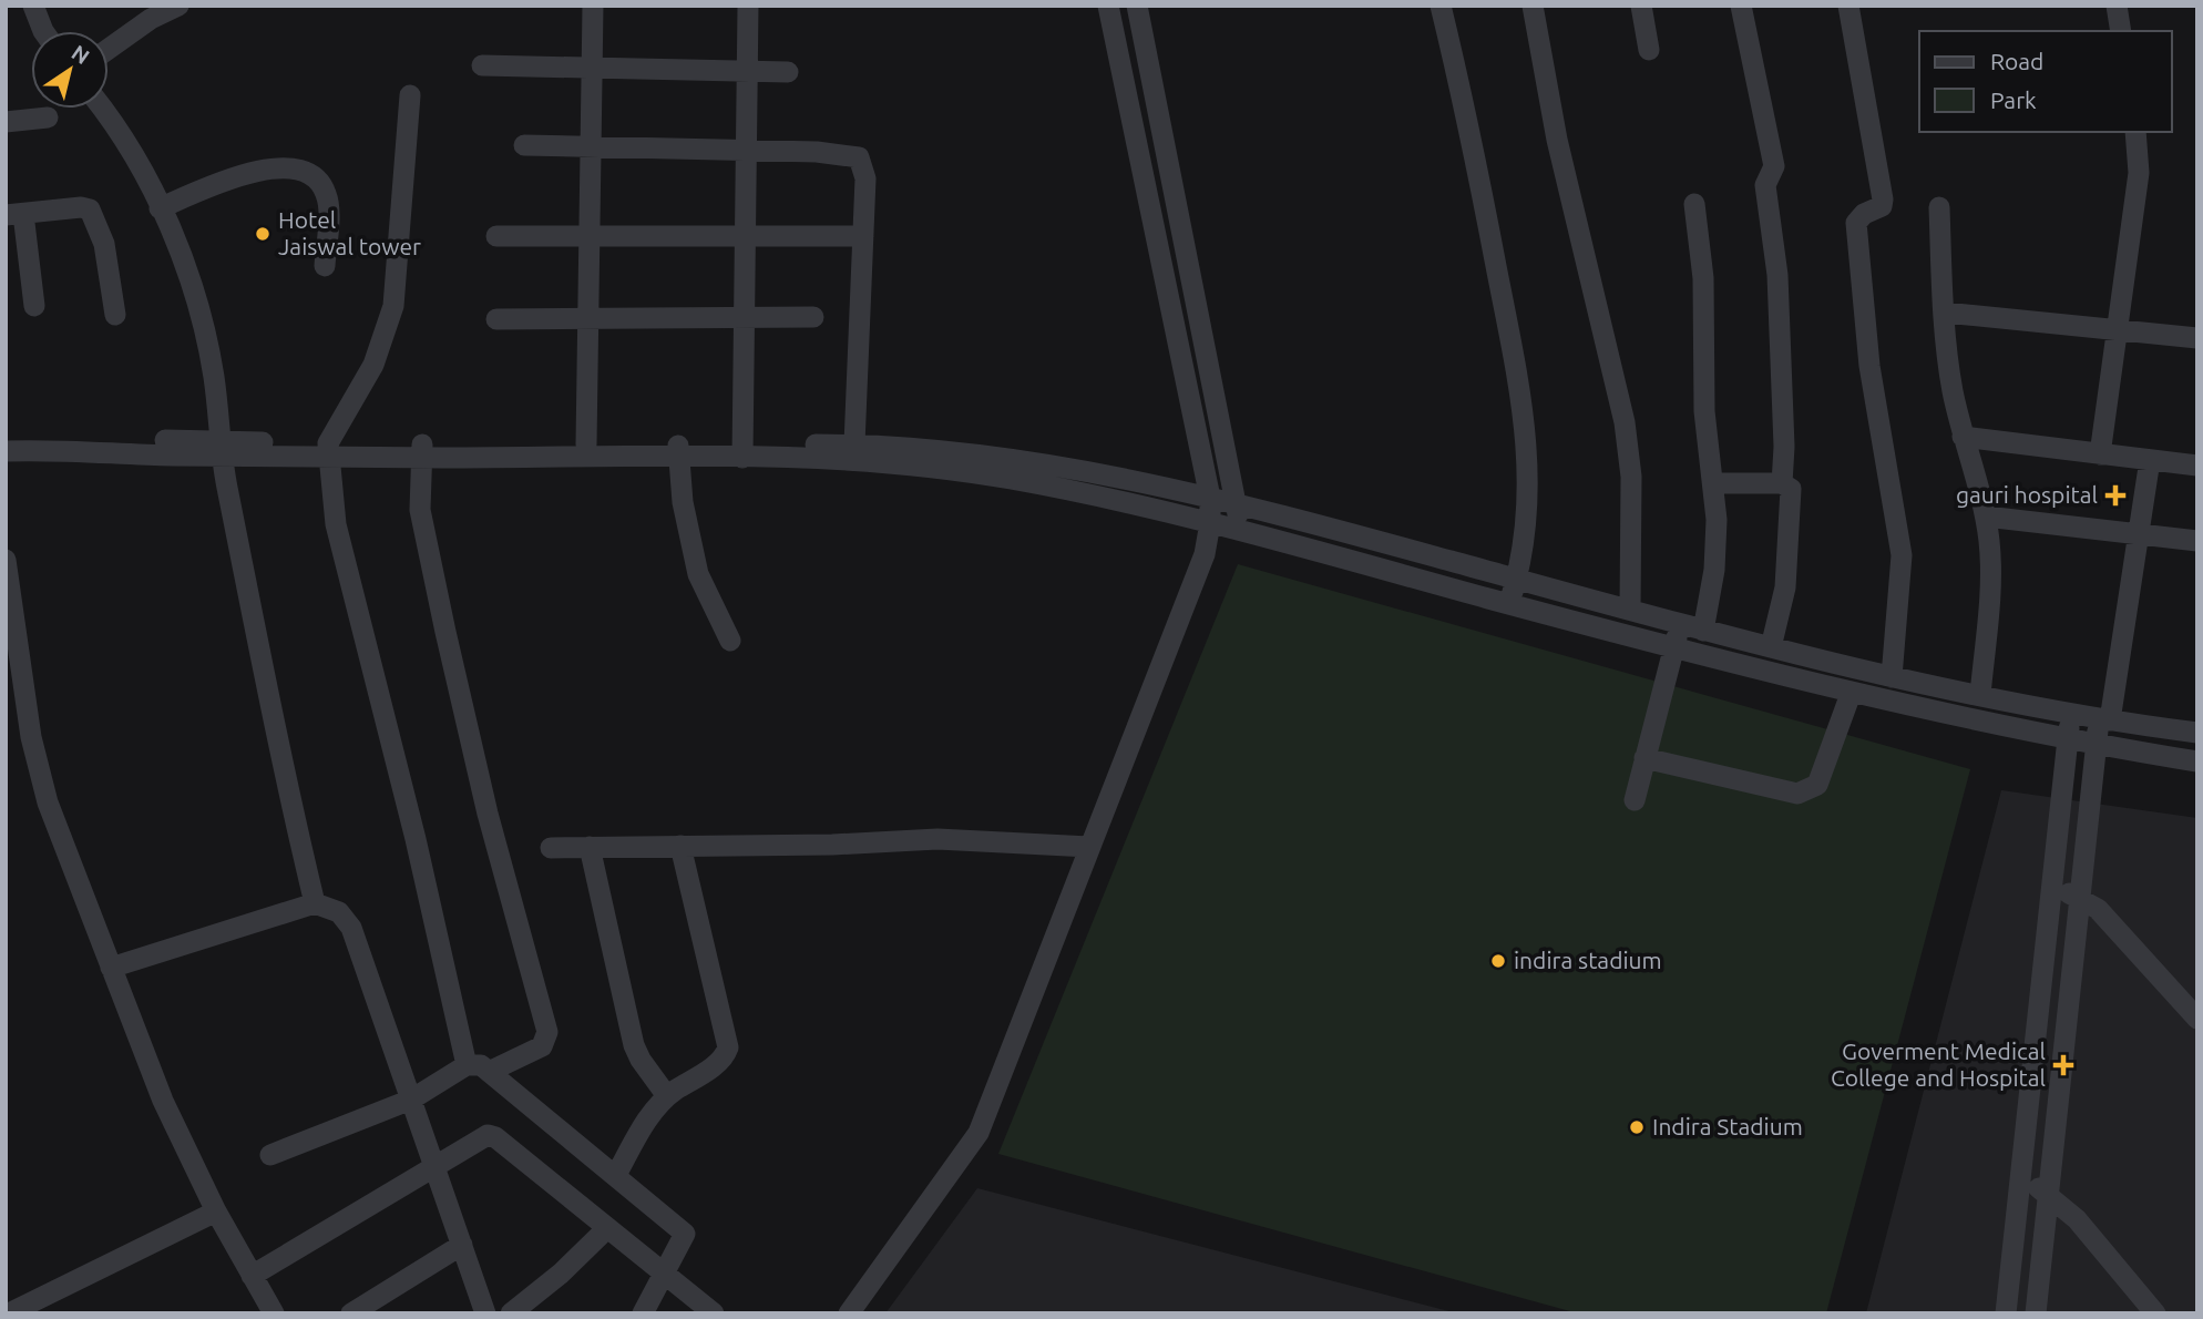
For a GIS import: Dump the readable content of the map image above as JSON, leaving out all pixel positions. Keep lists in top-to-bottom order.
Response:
{
  "places": {
    "other": ["Hotel Jaiswal tower", "indira stadium", "Indira Stadium"],
    "health": ["gauri hospital", "Goverment Medical College and Hospital"]
  },
  "legend": ["Road", "Park"],
  "north": "top right"
}
